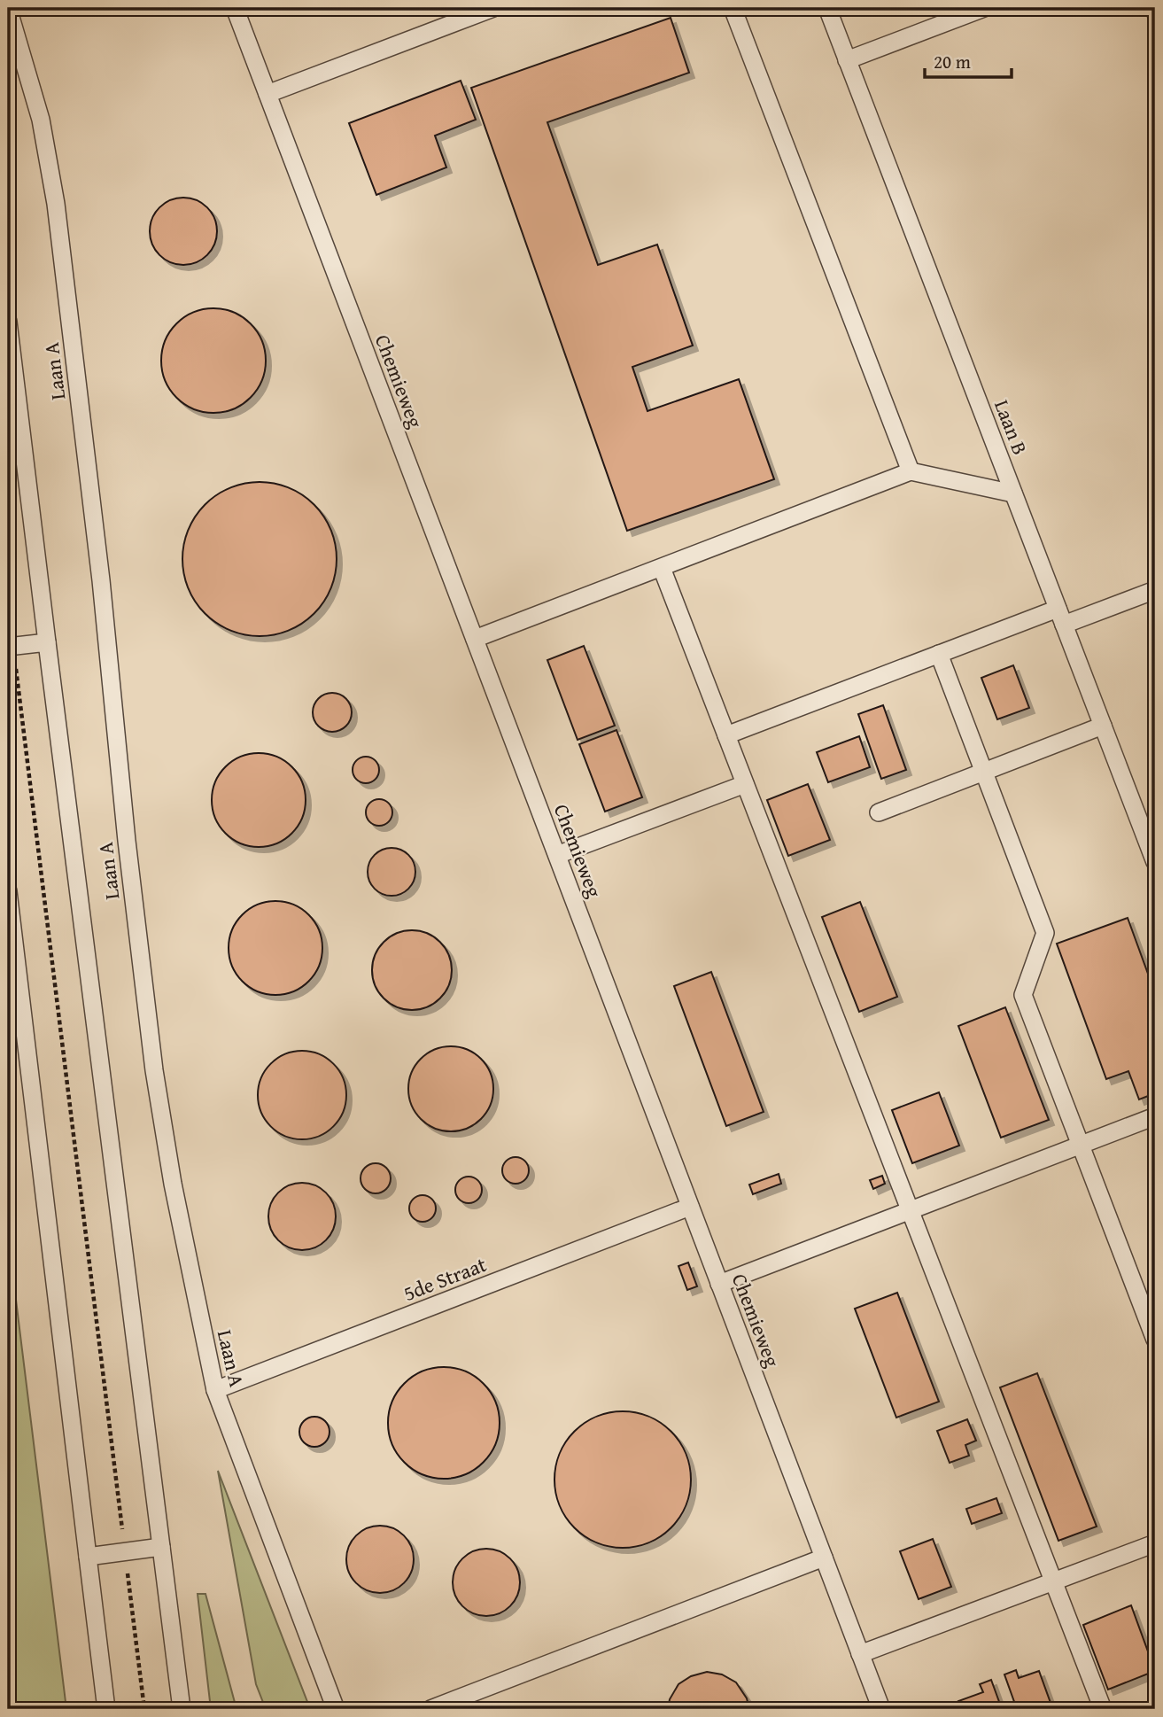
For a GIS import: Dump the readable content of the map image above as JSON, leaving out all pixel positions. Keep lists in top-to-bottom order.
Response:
{
  "streets": {
    "lane": [
      "Laan A",
      "Chemieweg",
      "Laan B",
      "5de Straat"
    ]
  },
  "crossings": [
    ["Laan A", "5de Straat"],
    ["Chemieweg", "5de Straat"]
  ],
  "scale_bar": "20 m"
}
